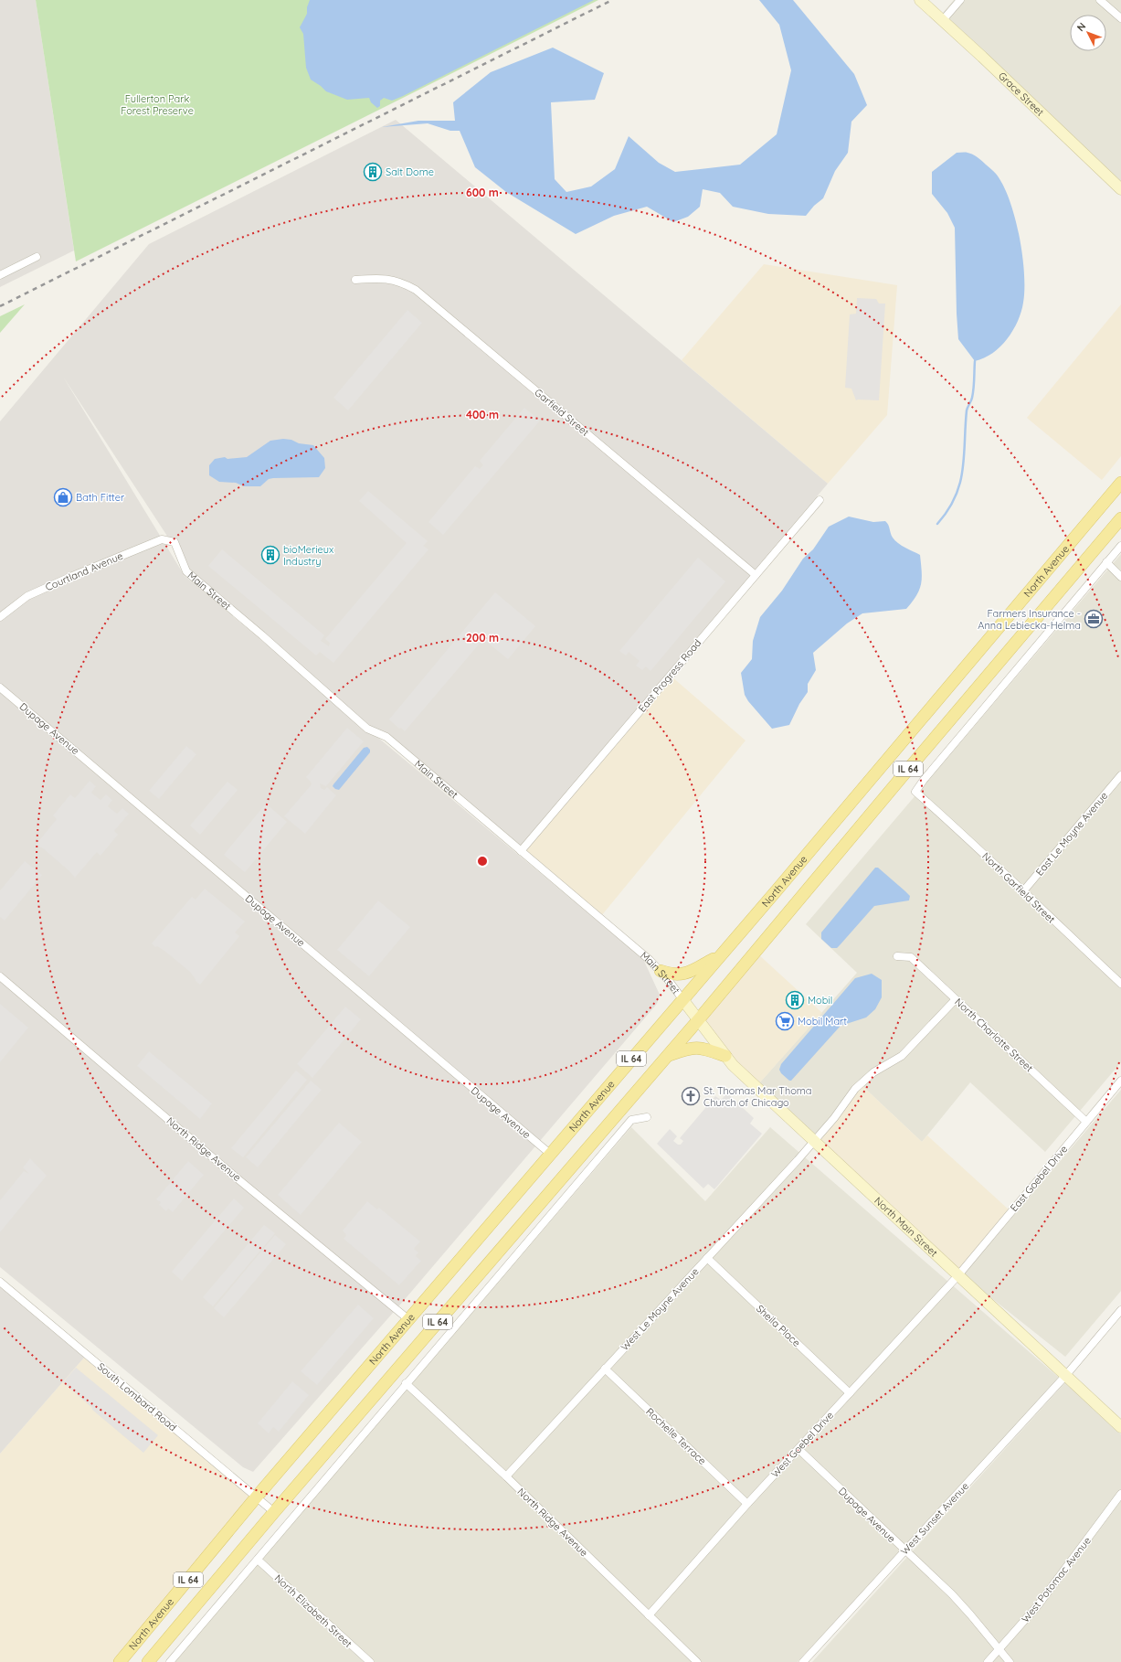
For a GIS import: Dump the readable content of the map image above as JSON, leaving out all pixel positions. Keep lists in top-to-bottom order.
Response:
{
  "streets": {
    "main road": ["North Avenue", "IL 64"],
    "street": [
      "Grace Street",
      "Garfield Street",
      "Courtland Avenue",
      "Main Street",
      "East Progress Road",
      "Dupage Avenue",
      "East Le Moyne Avenue",
      "North Garfield Street",
      "North Charlotte Street",
      "North Ridge Avenue",
      "East Goebel Drive",
      "North Main Street",
      "West Le Moyne Avenue",
      "Sheila Place",
      "South Lombard Road",
      "Rochelle Terrace",
      "West Goebel Drive",
      "West Sunset Avenue",
      "West Potomac Avenue",
      "North Elizabeth Street"
    ]
  },
  "crossings": [
    ["Garfield Street", "East Progress Road"],
    ["North Avenue", "Main Street"],
    ["North Avenue", "Dupage Avenue"],
    ["North Avenue", "North Ridge Avenue"],
    ["North Avenue", "South Lombard Road"],
    ["Courtland Avenue", "Main Street"],
    ["Main Street", "East Progress Road"],
    ["Main Street", "IL 64"],
    ["Main Street", "North Main Street"],
    ["Dupage Avenue", "West Goebel Drive"],
    ["Dupage Avenue", "West Sunset Avenue"],
    ["Dupage Avenue", "West Potomac Avenue"],
    ["IL 64", "North Main Street"],
    ["IL 64", "South Lombard Road"],
    ["East Le Moyne Avenue", "North Garfield Street"],
    ["North Charlotte Street", "East Goebel Drive"],
    ["North Ridge Avenue", "West Le Moyne Avenue"],
    ["North Ridge Avenue", "West Goebel Drive"],
    ["East Goebel Drive", "North Main Street"],
    ["East Goebel Drive", "West Goebel Drive"],
    ["North Main Street", "West Le Moyne Avenue"],
    ["North Main Street", "West Goebel Drive"],
    ["North Main Street", "West Sunset Avenue"],
    ["West Le Moyne Avenue", "Sheila Place"],
    ["West Le Moyne Avenue", "Rochelle Terrace"],
    ["Sheila Place", "West Goebel Drive"],
    ["Rochelle Terrace", "West Goebel Drive"]
  ],
  "parks": ["Fullerton Park Forest Preserve"],
  "places": {
    "building": ["Salt Dome", "bioMerieux Industry", "Mobil"],
    "shop": ["Bath Fitter"],
    "office": ["Farmers Insurance - Anna Lebiecka-Helma"],
    "supermarket": ["Mobil Mart"],
    "church": ["St. Thomas Mar Thoma Church of Chicago"]
  },
  "north": "top left",
  "rings": ["600 m", "400 m", "200 m"]
}
